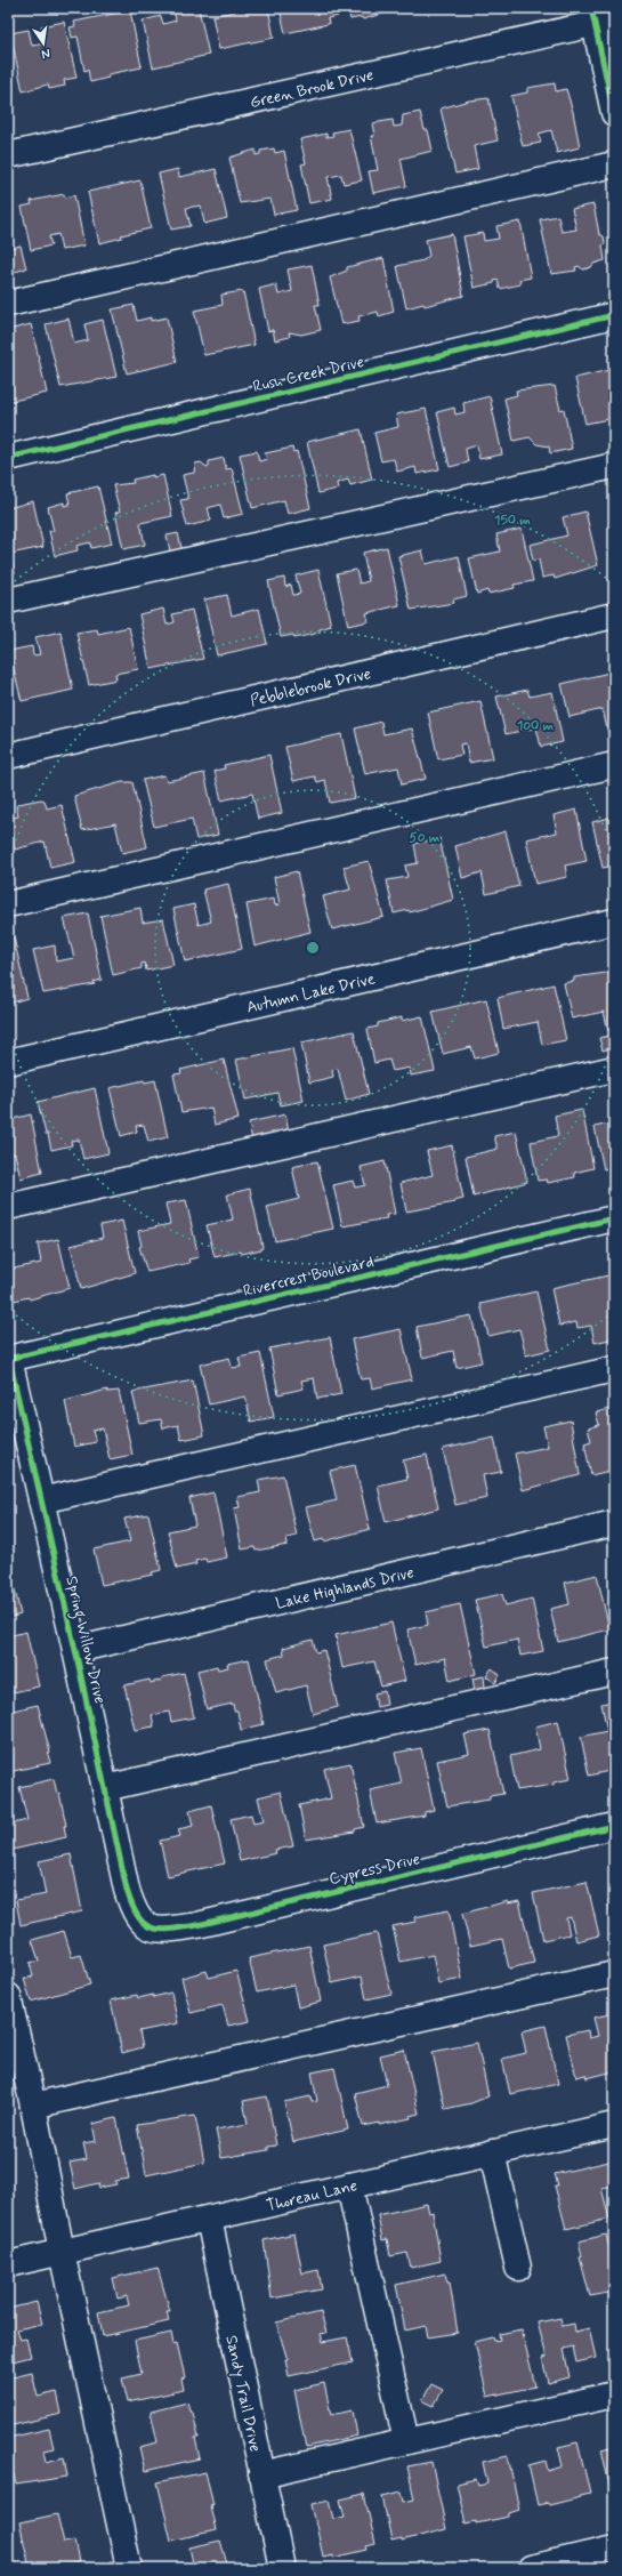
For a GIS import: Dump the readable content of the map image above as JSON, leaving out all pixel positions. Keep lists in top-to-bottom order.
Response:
{
  "streets": {
    "street": [
      "Green Brook Drive",
      "Rush Creek Drive",
      "Pebblebrook Drive",
      "Autumn Lake Drive",
      "Rivercrest Boulevard",
      "Lake Highlands Drive",
      "Spring Willow Drive",
      "Cypress Drive",
      "Thoreau Lane",
      "Sandy Trail Drive"
    ]
  },
  "crossings": [
    ["Rivercrest Boulevard", "Spring Willow Drive"],
    ["Lake Highlands Drive", "Spring Willow Drive"],
    ["Spring Willow Drive", "Cypress Drive"],
    ["Thoreau Lane", "Sandy Trail Drive"]
  ],
  "north": "bottom",
  "rings": ["150 m", "100 m", "50 m"]
}
